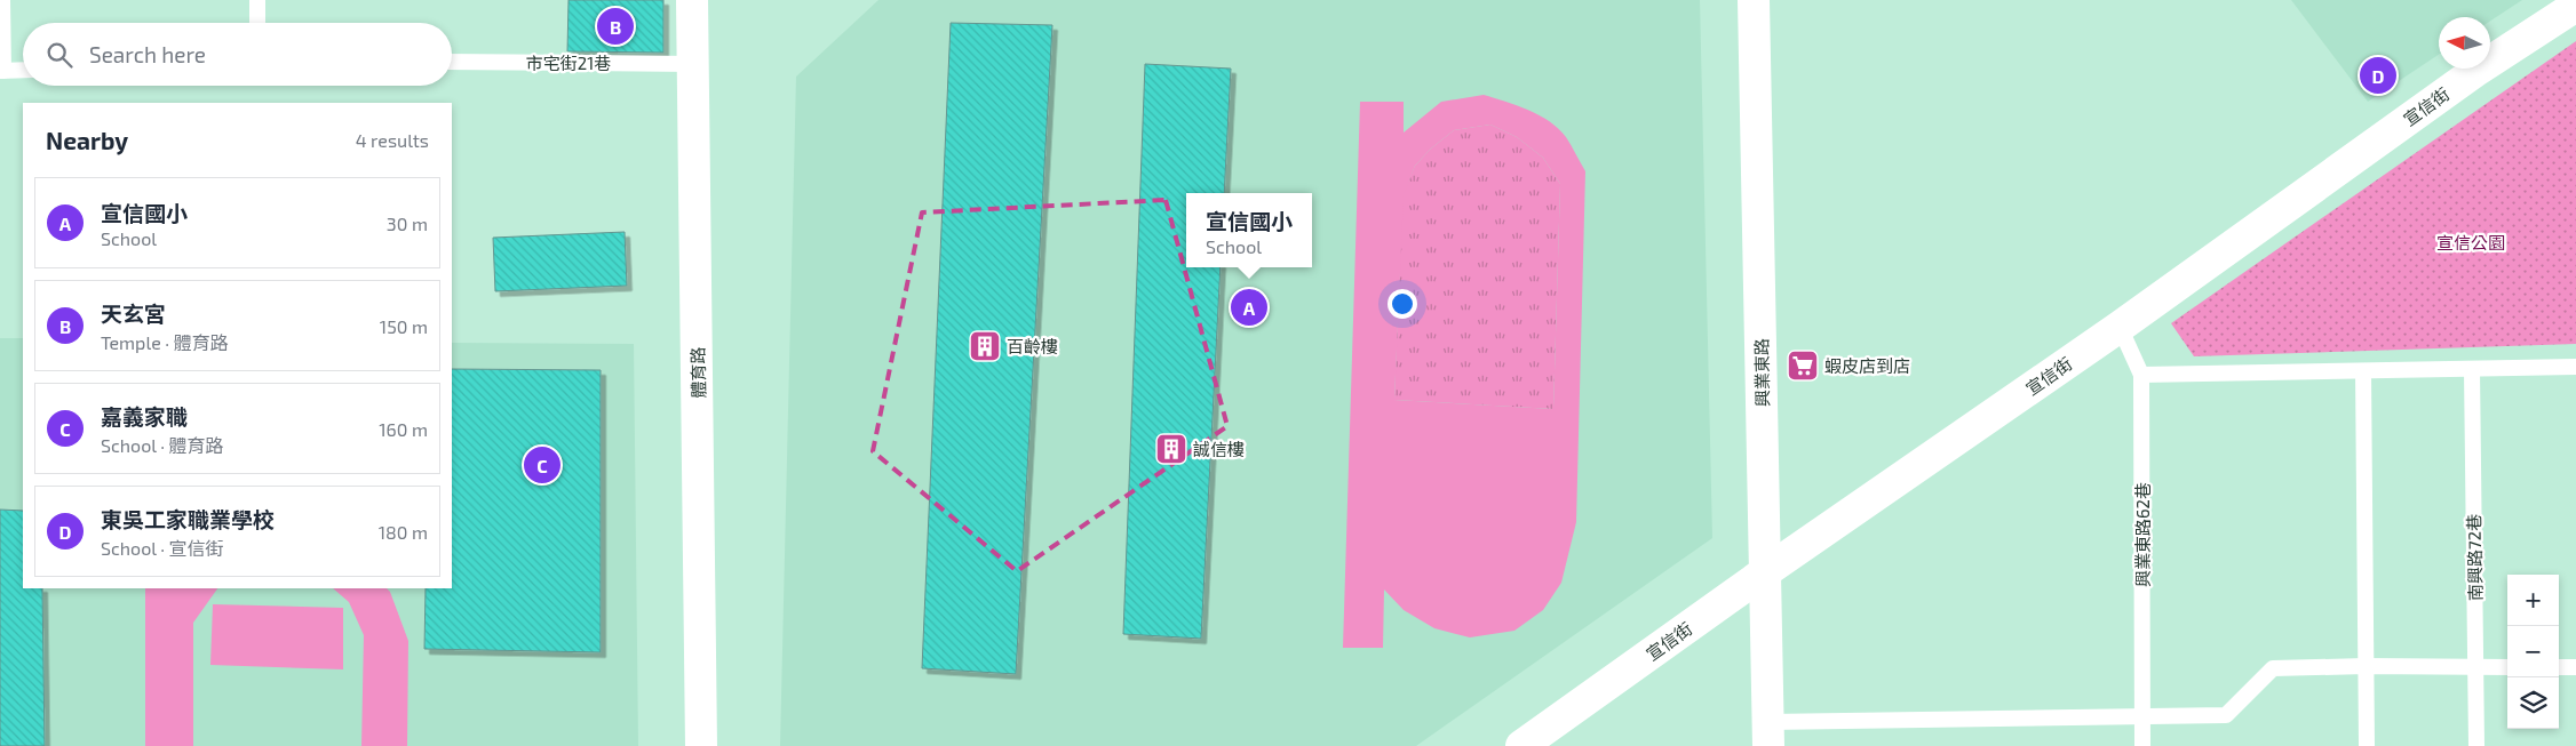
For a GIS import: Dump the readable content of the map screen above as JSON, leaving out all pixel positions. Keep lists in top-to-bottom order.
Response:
{
  "streets": {
    "street": ["宣信街", "體育路", "興業東路"],
    "lane": ["市宅街21巷", "興業東路62巷", "南興路72巷"]
  },
  "crossings": [
    ["市宅街21巷", "體育路"],
    ["宣信街", "興業東路"],
    ["宣信街", "興業東路62巷"]
  ],
  "parks": ["宣信公園"],
  "places": {
    "building": ["百齡樓", "誠信樓"],
    "supermarket": ["蝦皮店到店"]
  },
  "north": "left",
  "page": {
    "pins": [
      "B",
      "D",
      "A",
      "C"
    ],
    "search": "Search here",
    "heading": ["Nearby", "4 results"],
    "list": [
      {
        "mark": "A",
        "name": "宣信國小",
        "note": "School",
        "value": "30 m"
      },
      {
        "mark": "B",
        "name": "天玄宮",
        "note": "Temple · 體育路",
        "value": "150 m"
      },
      {
        "mark": "C",
        "name": "嘉義家職",
        "note": "School · 體育路",
        "value": "160 m"
      },
      {
        "mark": "D",
        "name": "東吳工家職業學校",
        "note": "School · 宣信街",
        "value": "180 m"
      }
    ],
    "popup": ["宣信國小", "School"],
    "map_buttons": ["+", "−"]
  }
}
